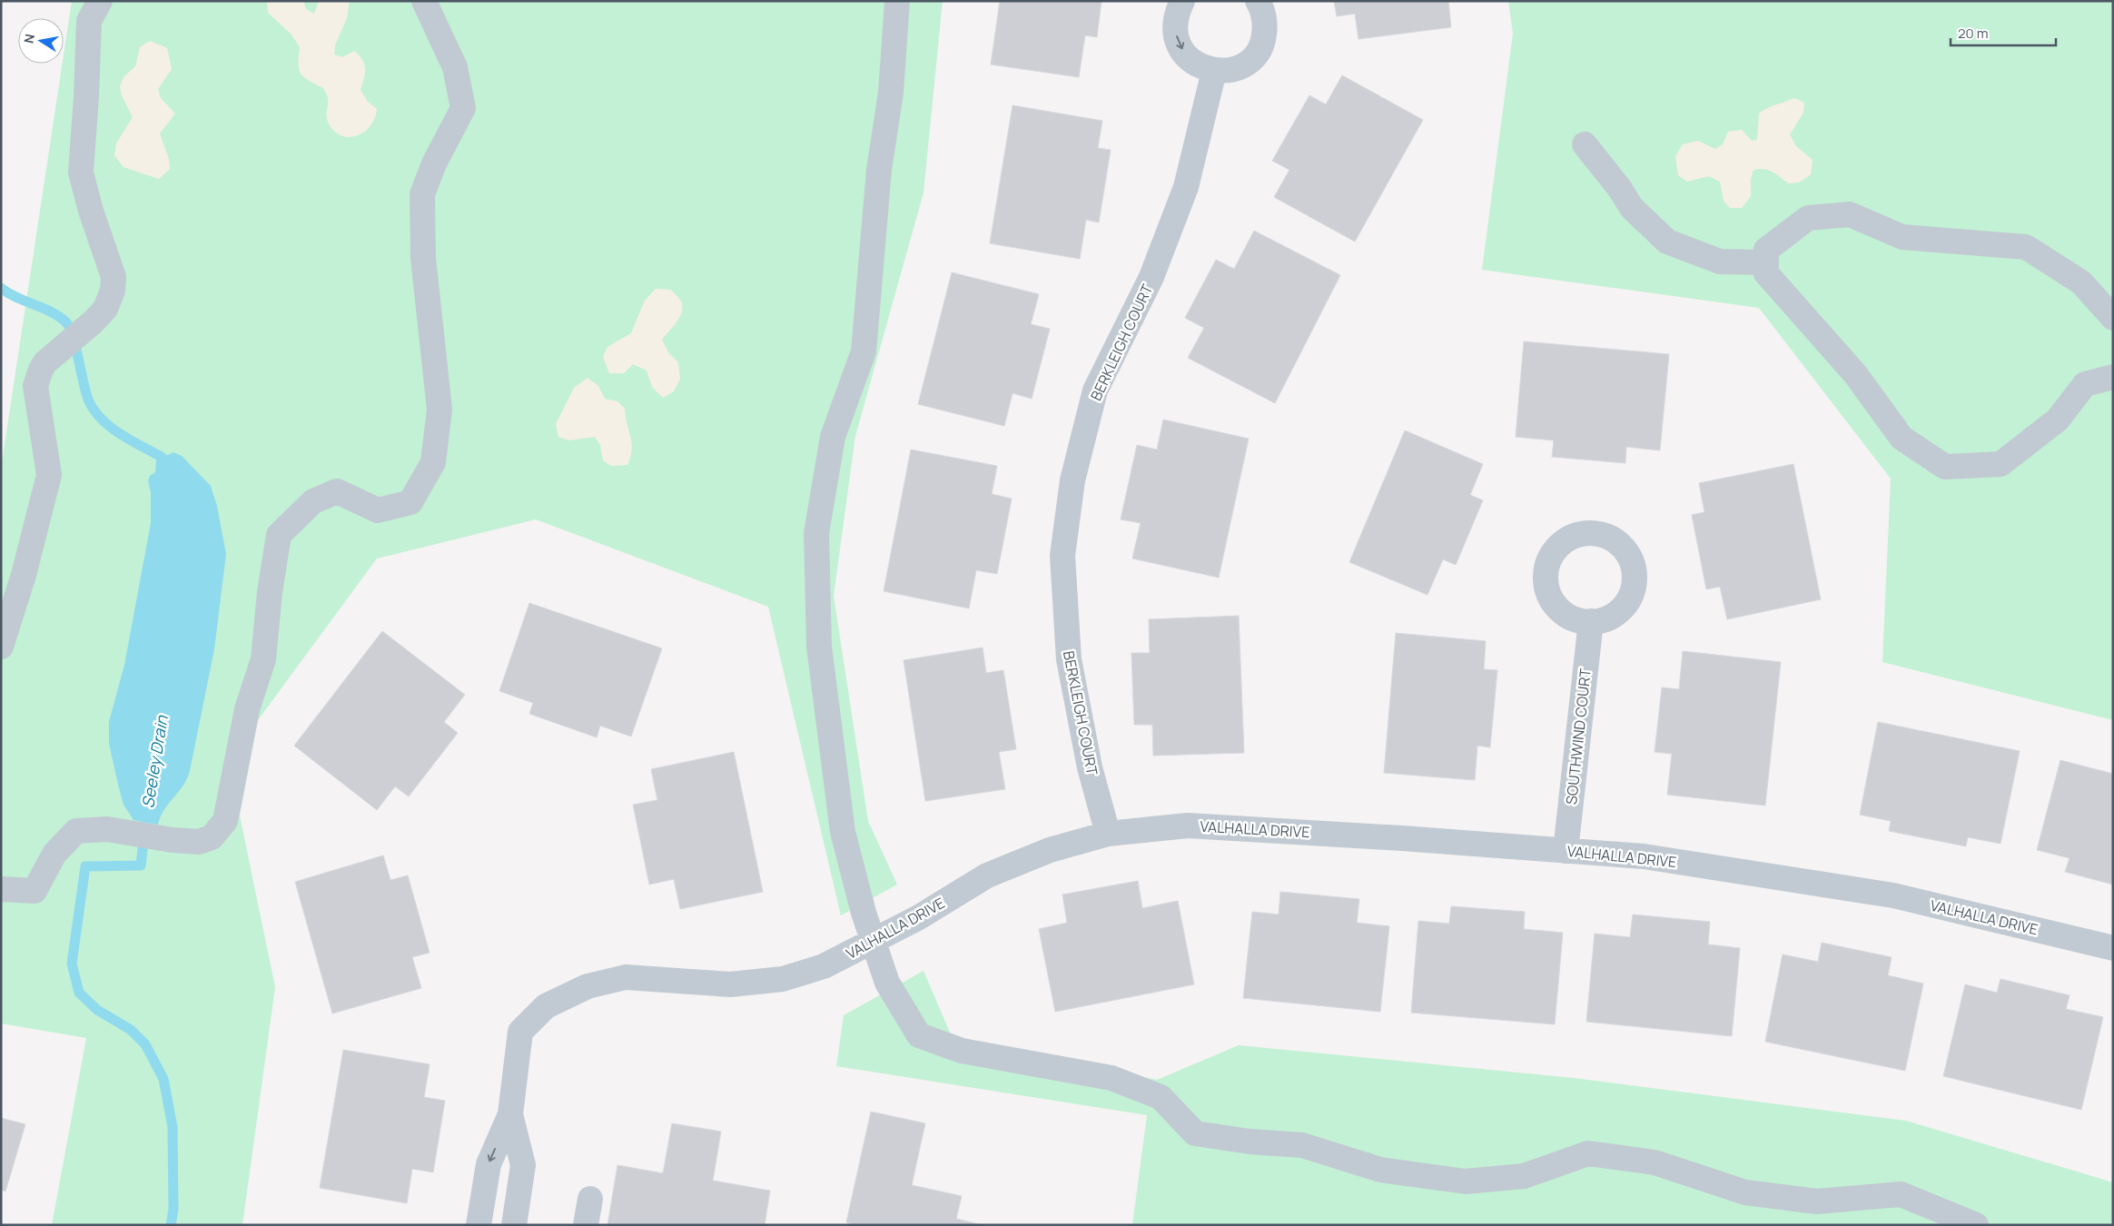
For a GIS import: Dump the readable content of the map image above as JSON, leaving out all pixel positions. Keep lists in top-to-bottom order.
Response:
{
  "streets": {
    "street": ["BERKLEIGH COURT", "SOUTHWIND COURT", "VALHALLA DRIVE"]
  },
  "crossings": [
    ["BERKLEIGH COURT", "VALHALLA DRIVE"],
    ["SOUTHWIND COURT", "VALHALLA DRIVE"]
  ],
  "water": ["Seeley Drain"],
  "scale_bar": "20 m",
  "north": "left"
}
